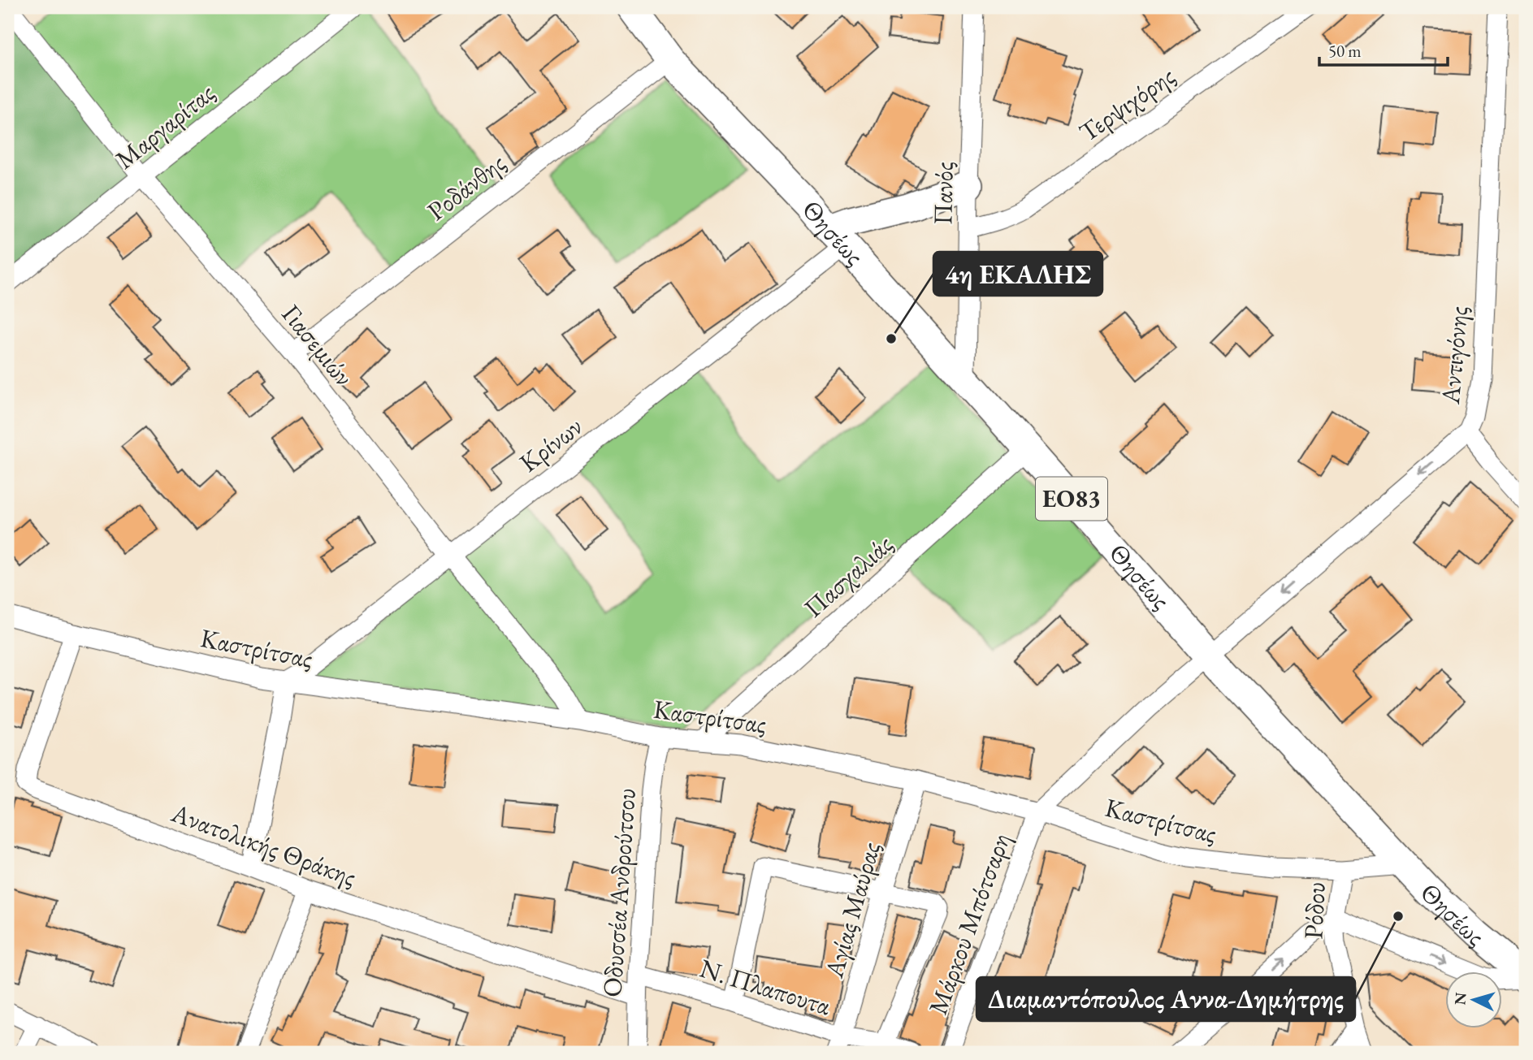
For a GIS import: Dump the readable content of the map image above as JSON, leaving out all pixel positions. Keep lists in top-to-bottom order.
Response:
{
  "streets": {
    "main road": ["Θησέως", "ΕΟ83"],
    "street": [
      "Τερψιχόρης",
      "Μαργαρίτας",
      "Ροδάνθης",
      "Πανός",
      "Γιασεμιών",
      "Αντιγόνης",
      "Κρίνων",
      "Πασχαλιάς",
      "Καστρίτσας",
      "Ανατολικής Θράκης",
      "Οδυσσέα Ανδρούτσου",
      "Αγίας Μαύρας",
      "Ρόδου",
      "Μάρκου Μπότσαρη",
      "Ν. Πλαπουτα"
    ]
  },
  "crossings": [
    ["Τερψιχόρης", "Πανός"],
    ["Μαργαρίτας", "Γιασεμιών"],
    ["Ροδάνθης", "Θησέως"],
    ["Ροδάνθης", "Γιασεμιών"],
    ["Πανός", "Θησέως"],
    ["Θησέως", "Αντιγόνης"],
    ["Θησέως", "Κρίνων"],
    ["Θησέως", "Πασχαλιάς"],
    ["Θησέως", "Καστρίτσας"],
    ["Γιασεμιών", "Κρίνων"],
    ["Γιασεμιών", "Καστρίτσας"],
    ["Αντιγόνης", "Καστρίτσας"],
    ["Αντιγόνης", "Μάρκου Μπότσαρη"],
    ["Κρίνων", "Καστρίτσας"],
    ["Πασχαλιάς", "Καστρίτσας"],
    ["Καστρίτσας", "Ανατολικής Θράκης"],
    ["Καστρίτσας", "Οδυσσέα Ανδρούτσου"],
    ["Καστρίτσας", "Αγίας Μαύρας"],
    ["Καστρίτσας", "Ρόδου"],
    ["Καστρίτσας", "Μάρκου Μπότσαρη"],
    ["Ανατολικής Θράκης", "Οδυσσέα Ανδρούτσου"],
    ["Οδυσσέα Ανδρούτσου", "Ν. Πλαπουτα"],
    ["Αγίας Μαύρας", "Ν. Πλαπουτα"]
  ],
  "places": ["4η ΕΚΑΛΗΣ", "Διαμαντόπουλος Αννα-Δημήτρης"],
  "scale_bar": "50 m",
  "north": "left"
}
